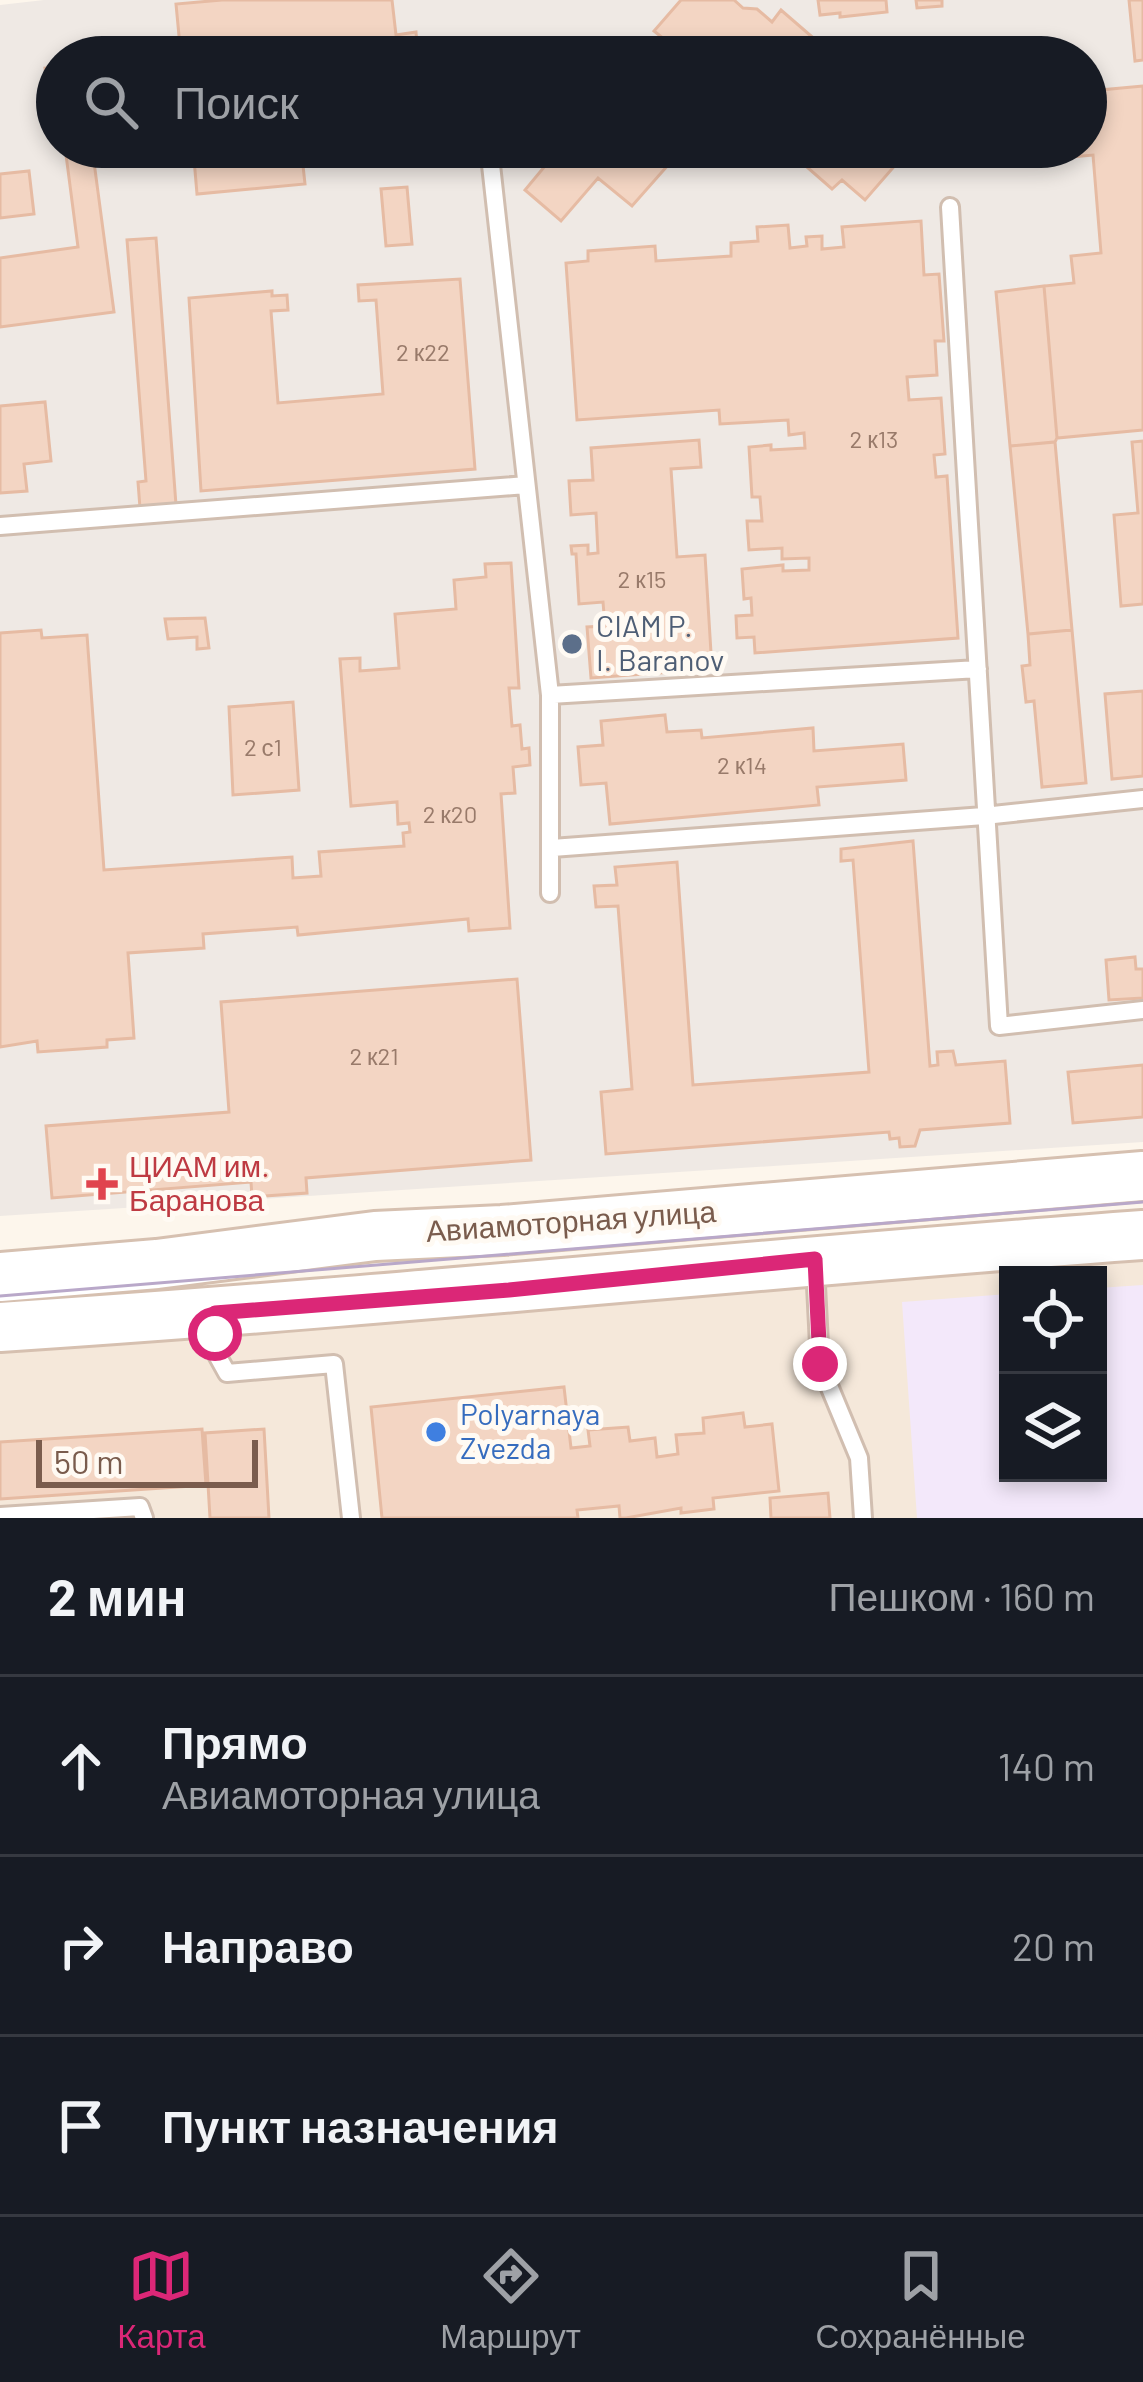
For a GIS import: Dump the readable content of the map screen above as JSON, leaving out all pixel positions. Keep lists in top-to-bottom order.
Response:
{
  "streets": {
    "main road": ["Авиамоторная улица"]
  },
  "places": {
    "other": ["CIAM P. I. Baranov", "Polyarnaya Zvezda"],
    "health": ["ЦИАМ им. Баранова"]
  },
  "house_numbers": [
    "2 к22",
    "2 к13",
    "2 к15",
    "2 с1",
    "2 к14",
    "2 к20",
    "2 к21"
  ],
  "scale_bar": "50 m",
  "page": {
    "search": "Поиск",
    "scale": "50 m",
    "heading": ["2 мин", "Пешком · 160 m"],
    "list": [
      ["Прямо", "Авиамоторная улица", "140 m"],
      ["Направо", "20 m"],
      "Пункт назначения"
    ],
    "nav": ["Карта", "Маршрут", "Сохранённые"]
  }
}
